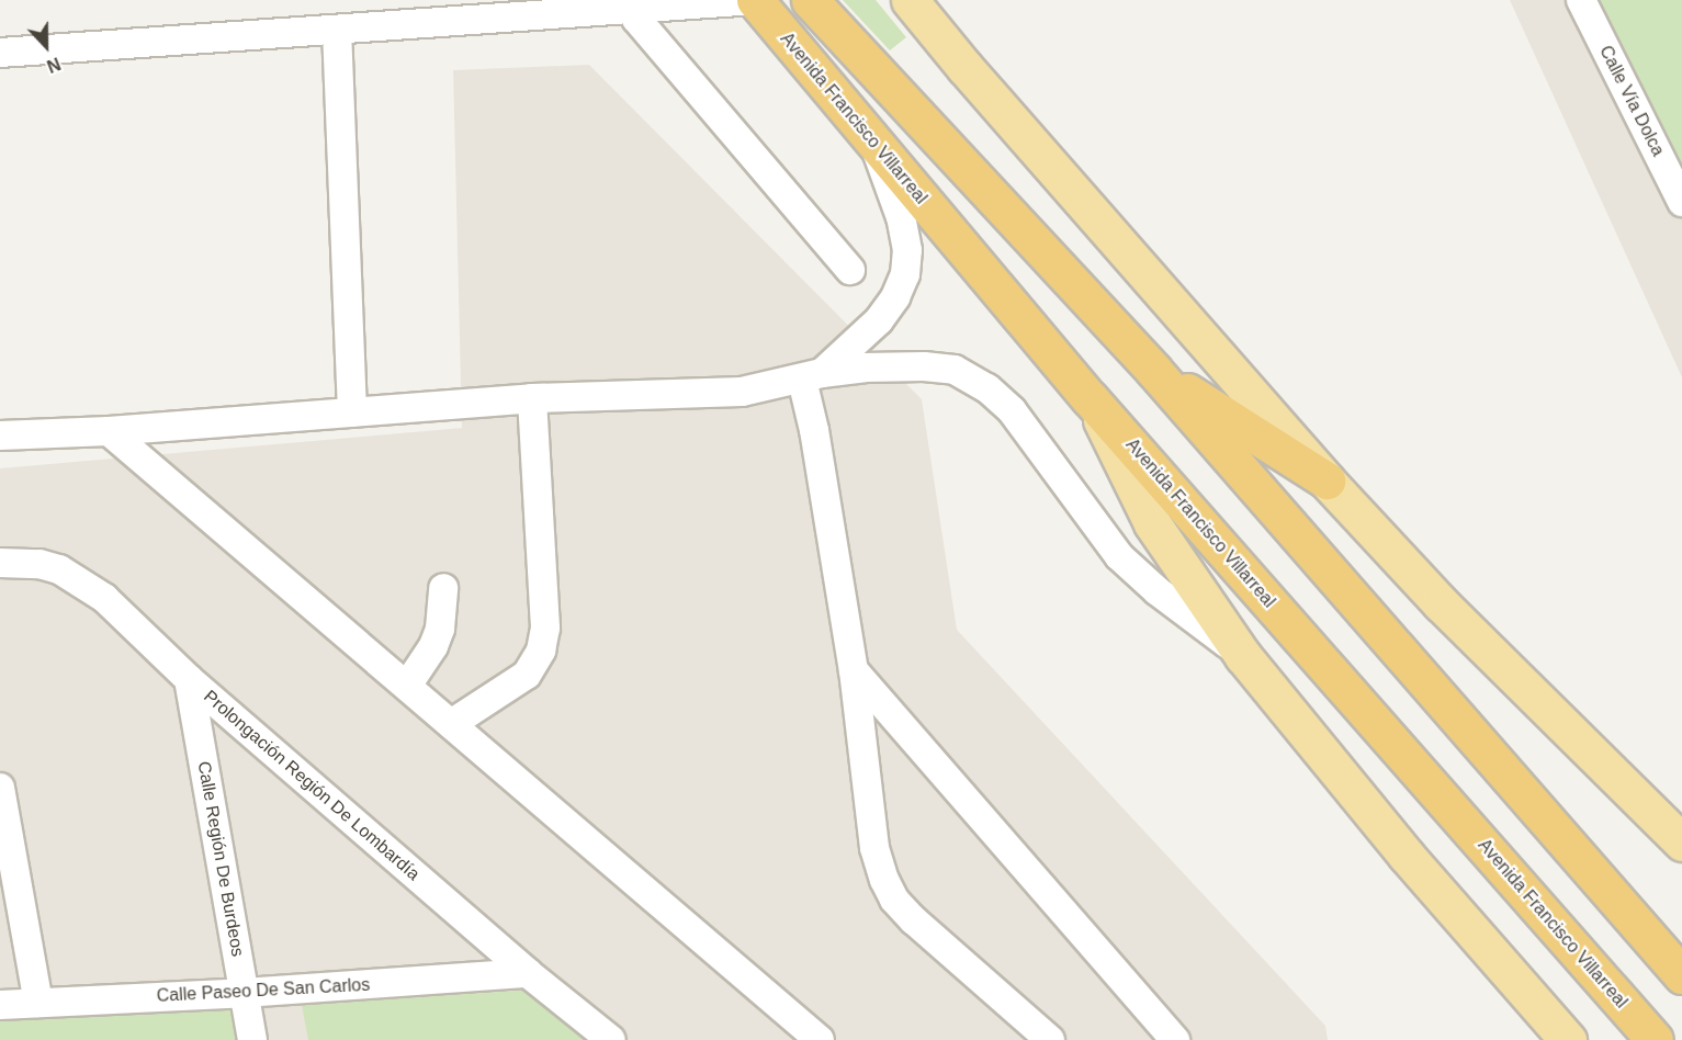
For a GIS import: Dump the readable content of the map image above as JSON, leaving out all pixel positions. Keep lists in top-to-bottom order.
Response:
{
  "streets": {
    "highway": ["Avenida Francisco Villarreal"],
    "street": [
      "Calle Vía Dolca",
      "Prolongación Región De Lombardía",
      "Calle Región De Burdeos",
      "Calle Paseo De San Carlos"
    ]
  },
  "crossings": [
    ["Prolongación Región De Lombardía", "Calle Región De Burdeos"],
    ["Prolongación Región De Lombardía", "Calle Paseo De San Carlos"],
    ["Calle Región De Burdeos", "Calle Paseo De San Carlos"]
  ],
  "north": "bottom"
}
